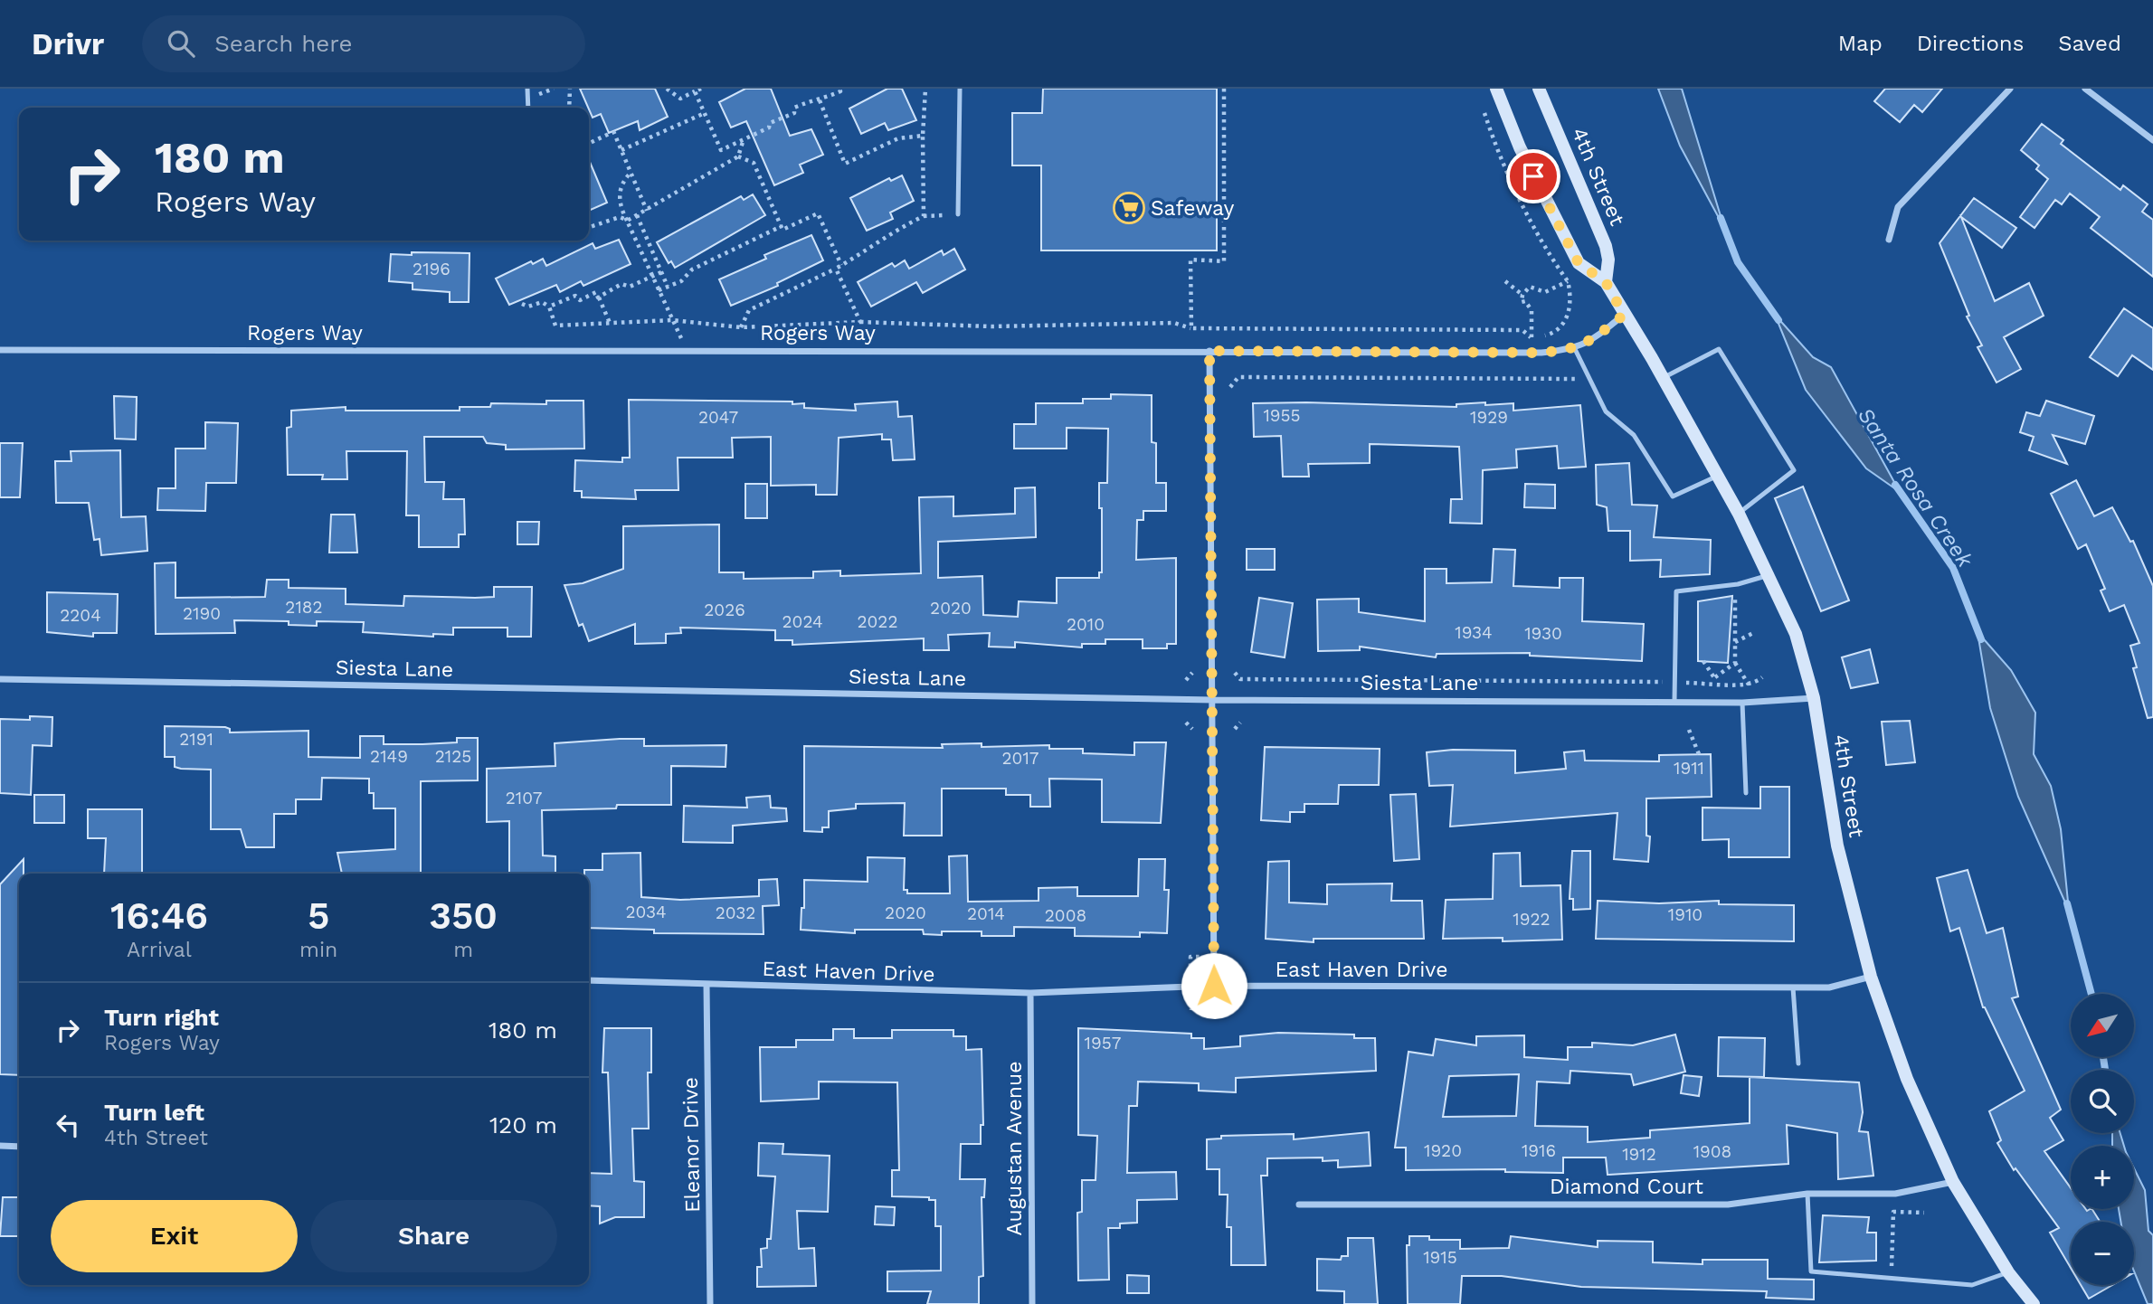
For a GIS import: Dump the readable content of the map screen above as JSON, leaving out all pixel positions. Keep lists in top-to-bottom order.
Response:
{
  "streets": {
    "main road": ["4th Street"],
    "street": [
      "Rogers Way",
      "Siesta Lane",
      "East Haven Drive",
      "Eleanor Drive",
      "Augustan Avenue",
      "Diamond Court"
    ]
  },
  "crossings": [
    ["4th Street", "Rogers Way"],
    ["4th Street", "Siesta Lane"],
    ["4th Street", "East Haven Drive"],
    ["4th Street", "Diamond Court"],
    ["East Haven Drive", "Eleanor Drive"],
    ["East Haven Drive", "Augustan Avenue"]
  ],
  "water": ["Santa Rosa Creek"],
  "places": {
    "supermarket": ["Safeway"]
  },
  "house_numbers": [
    "2196",
    "1955",
    "2047",
    "1929",
    "2182",
    "2020",
    "2026",
    "2190",
    "2204",
    "2024",
    "2022",
    "2010",
    "1934",
    "1930",
    "2191",
    "2149",
    "2125",
    "2017",
    "1911",
    "2107",
    "2034",
    "2032",
    "2020",
    "2014",
    "1910",
    "2008",
    "1922",
    "1957",
    "1920",
    "1916",
    "1908",
    "1912",
    "1915"
  ],
  "north": "bottom left",
  "page": {
    "header": "Drivr",
    "search": "Search here",
    "nav": ["Map", "Directions", "Saved"],
    "turn": ["180 m", "Rogers Way"],
    "eta": [
      "16:46",
      "Arrival",
      "5",
      "min",
      "350",
      "m"
    ],
    "list": [
      {
        "name": "Turn right",
        "note": "Rogers Way",
        "value": "180 m"
      },
      {
        "name": "Turn left",
        "note": "4th Street",
        "value": "120 m"
      }
    ],
    "map_buttons": ["+", "−"],
    "buttons": ["Exit", "Share"]
  }
}
